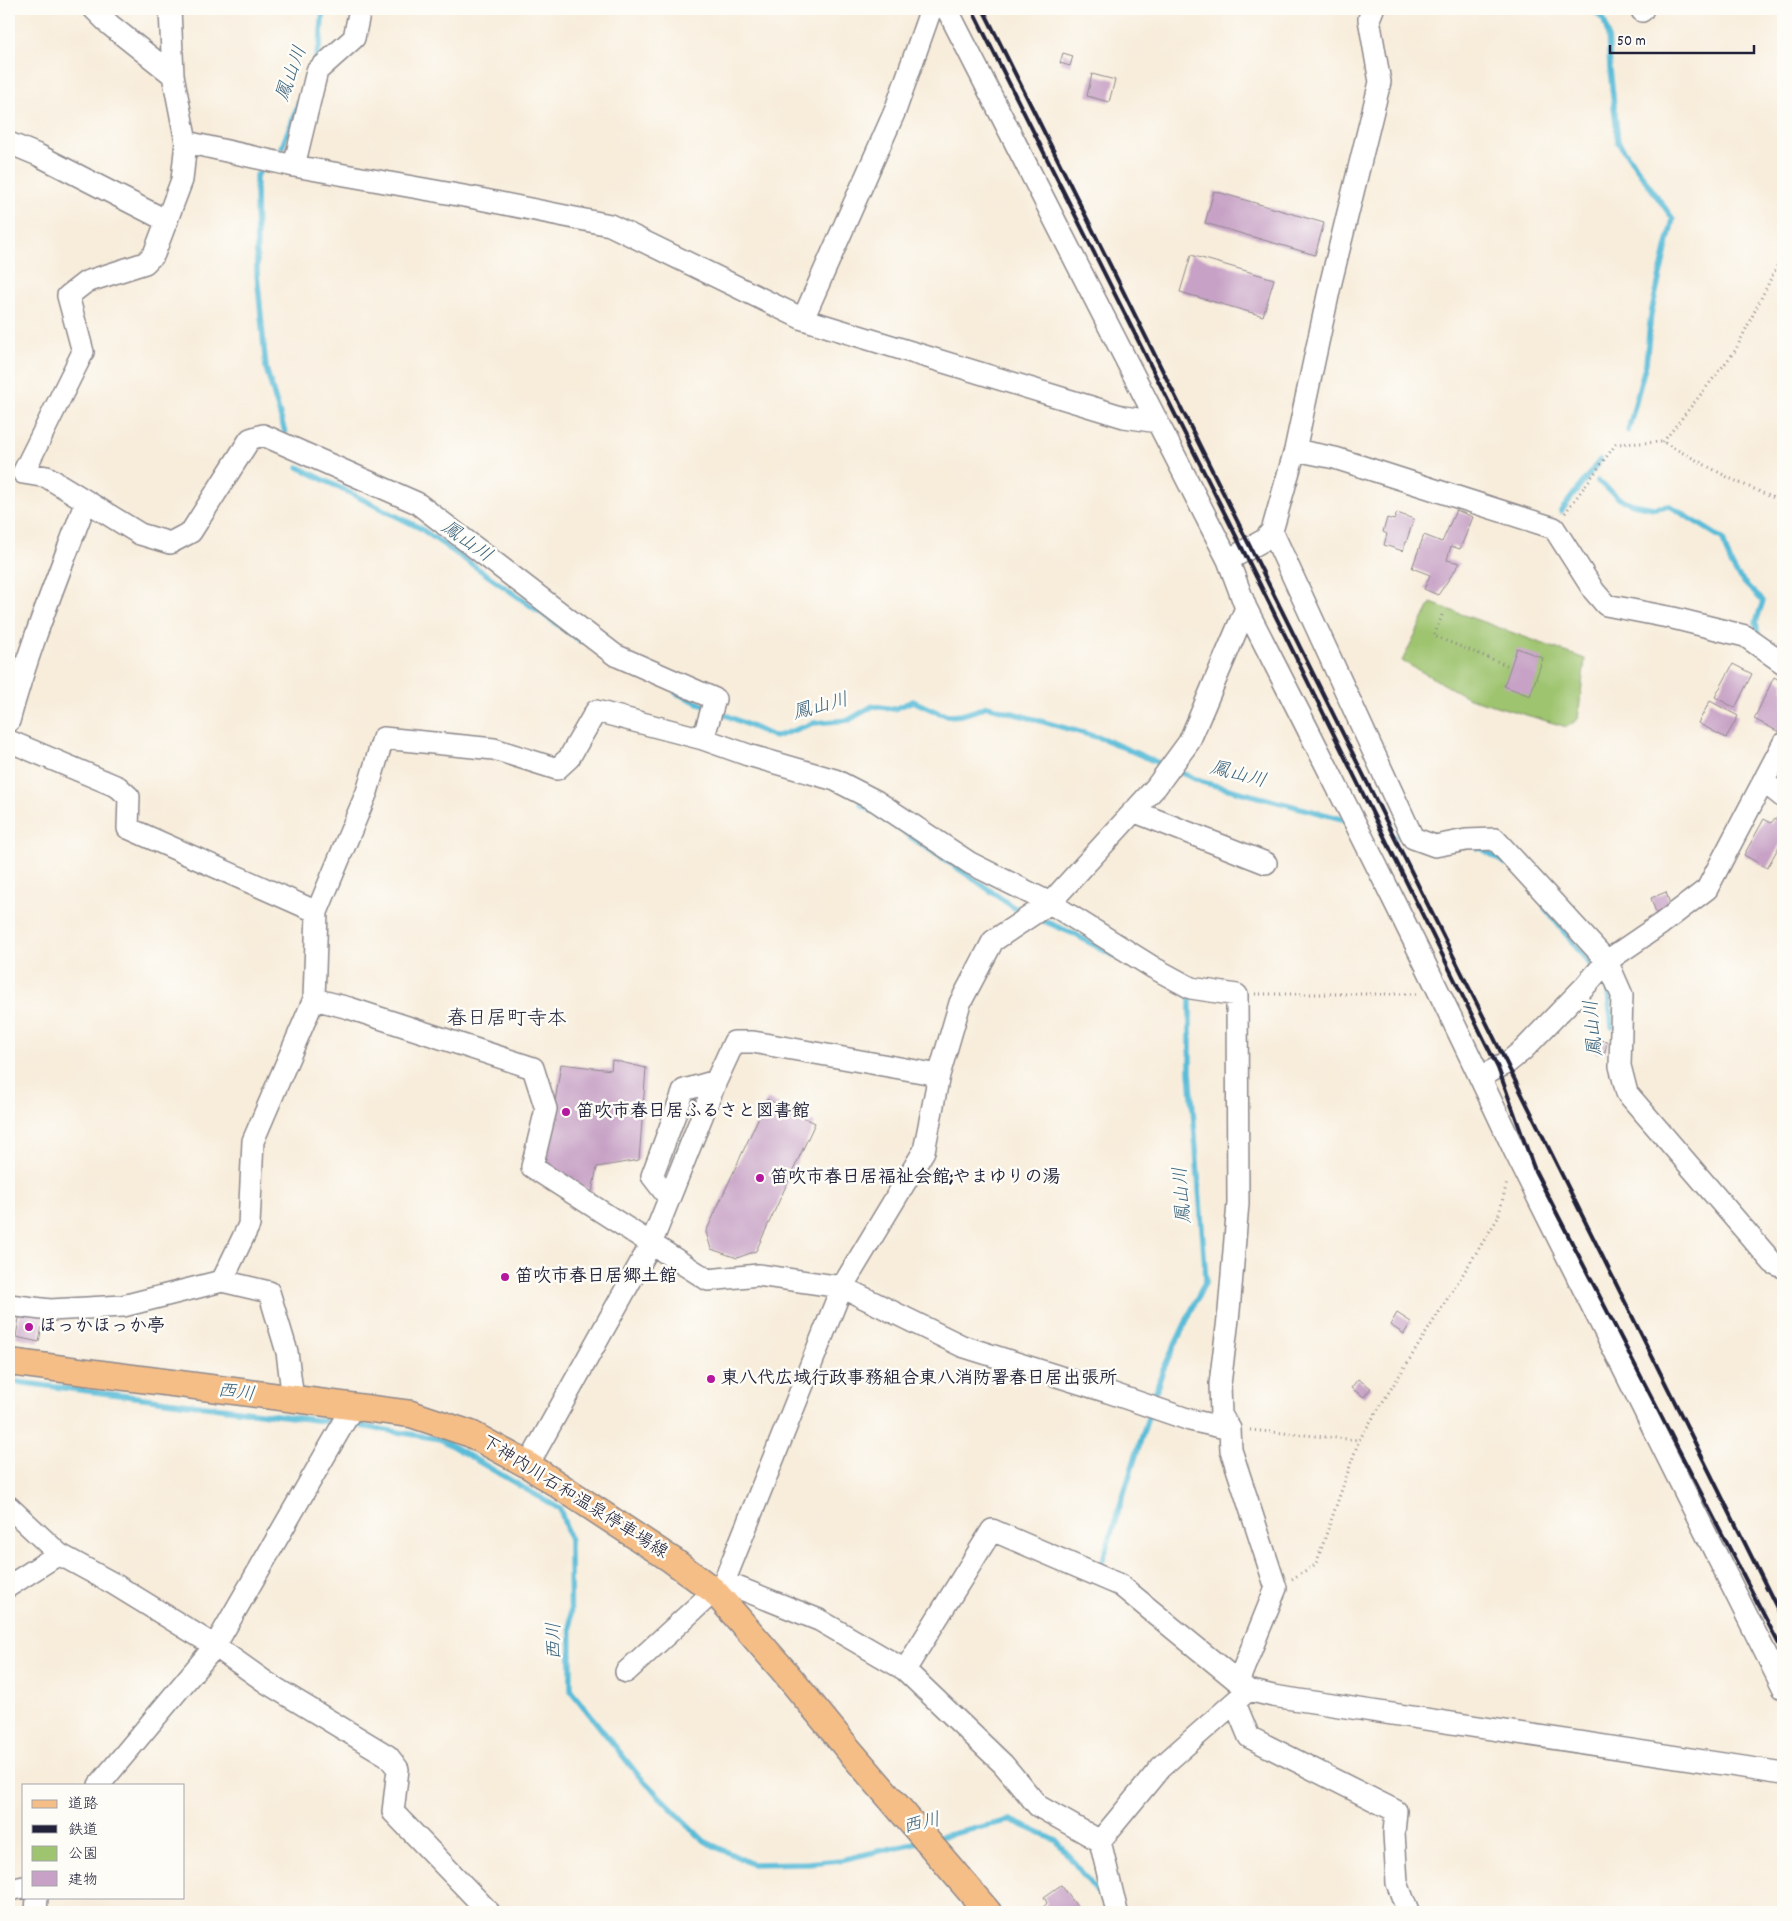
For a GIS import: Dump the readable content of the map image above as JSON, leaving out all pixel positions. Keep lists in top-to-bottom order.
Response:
{
  "streets": {
    "main road": ["下神内川石和温泉停車場線"]
  },
  "districts": ["春日居町寺本"],
  "water": ["鳳山川", "西川"],
  "places": [
    "笛吹市春日居ふるさと図書館",
    "笛吹市春日居福祉会館;やまゆりの湯",
    "笛吹市春日居郷土館",
    "ほっかほっか亭",
    "東八代広域行政事務組合東八消防署春日居出張所"
  ],
  "legend": [
    "道路",
    "鉄道",
    "公園",
    "建物"
  ],
  "scale_bar": "50 m"
}
